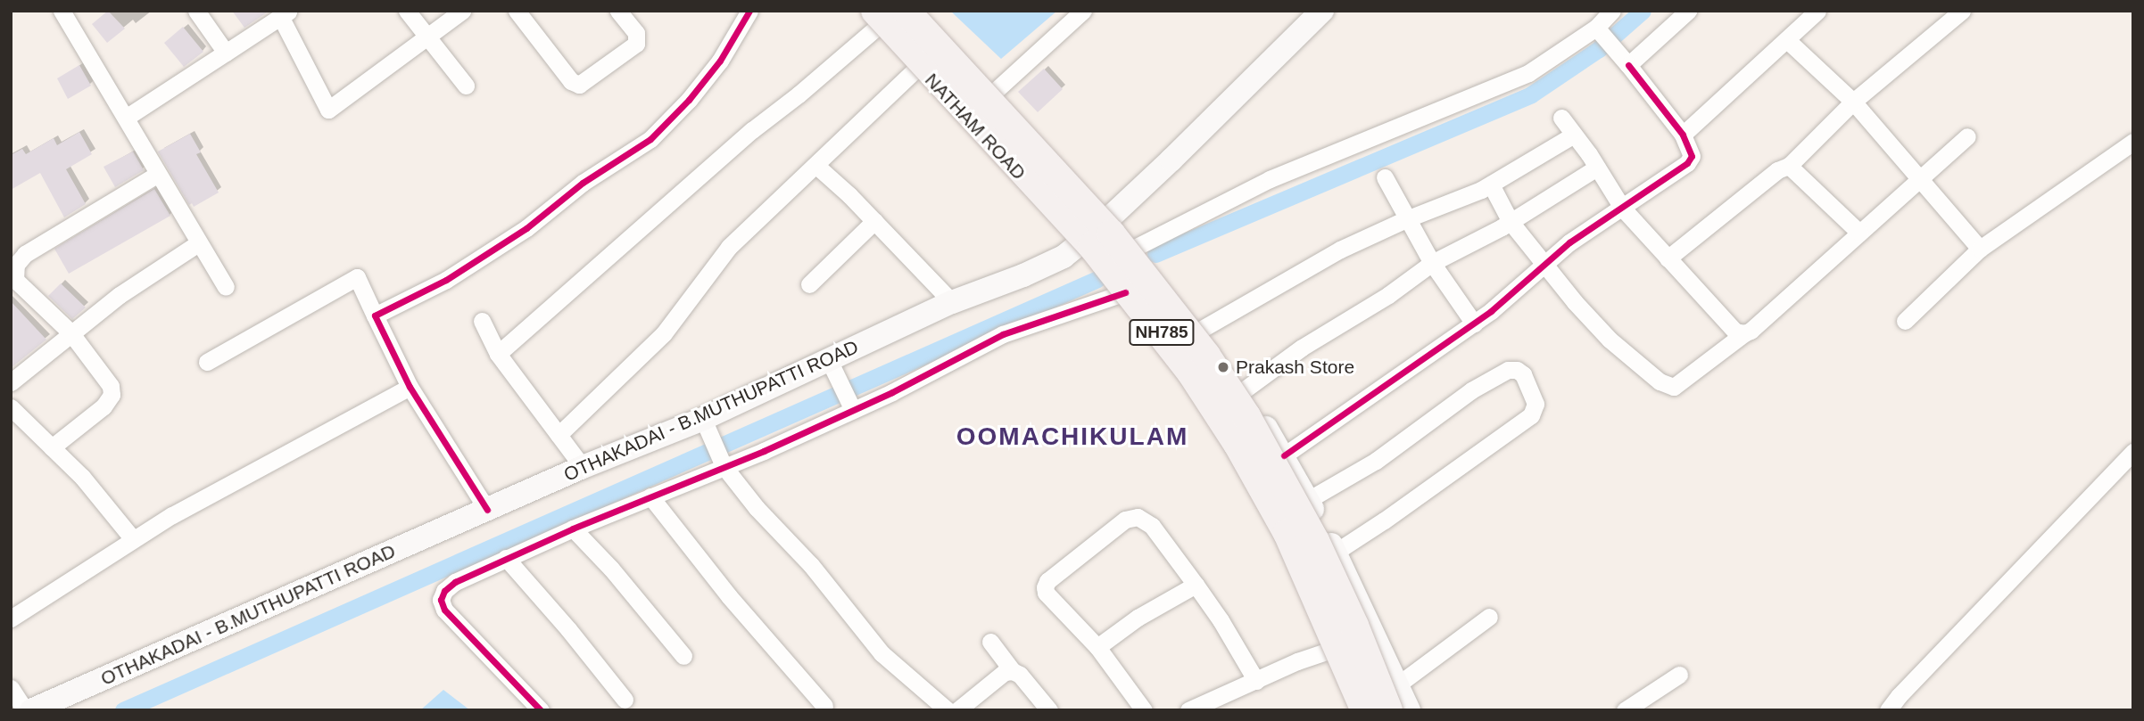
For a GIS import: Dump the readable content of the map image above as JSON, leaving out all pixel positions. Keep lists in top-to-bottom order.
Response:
{
  "streets": {
    "highway": ["NH785"],
    "main road": ["NATHAM ROAD", "OTHAKADAI - B.MUTHUPATTI ROAD"]
  },
  "crossings": [
    ["NATHAM ROAD", "NH785"],
    ["NATHAM ROAD", "OTHAKADAI - B.MUTHUPATTI ROAD"]
  ],
  "districts": ["OOMACHIKULAM"],
  "places": ["Prakash Store"]
}
